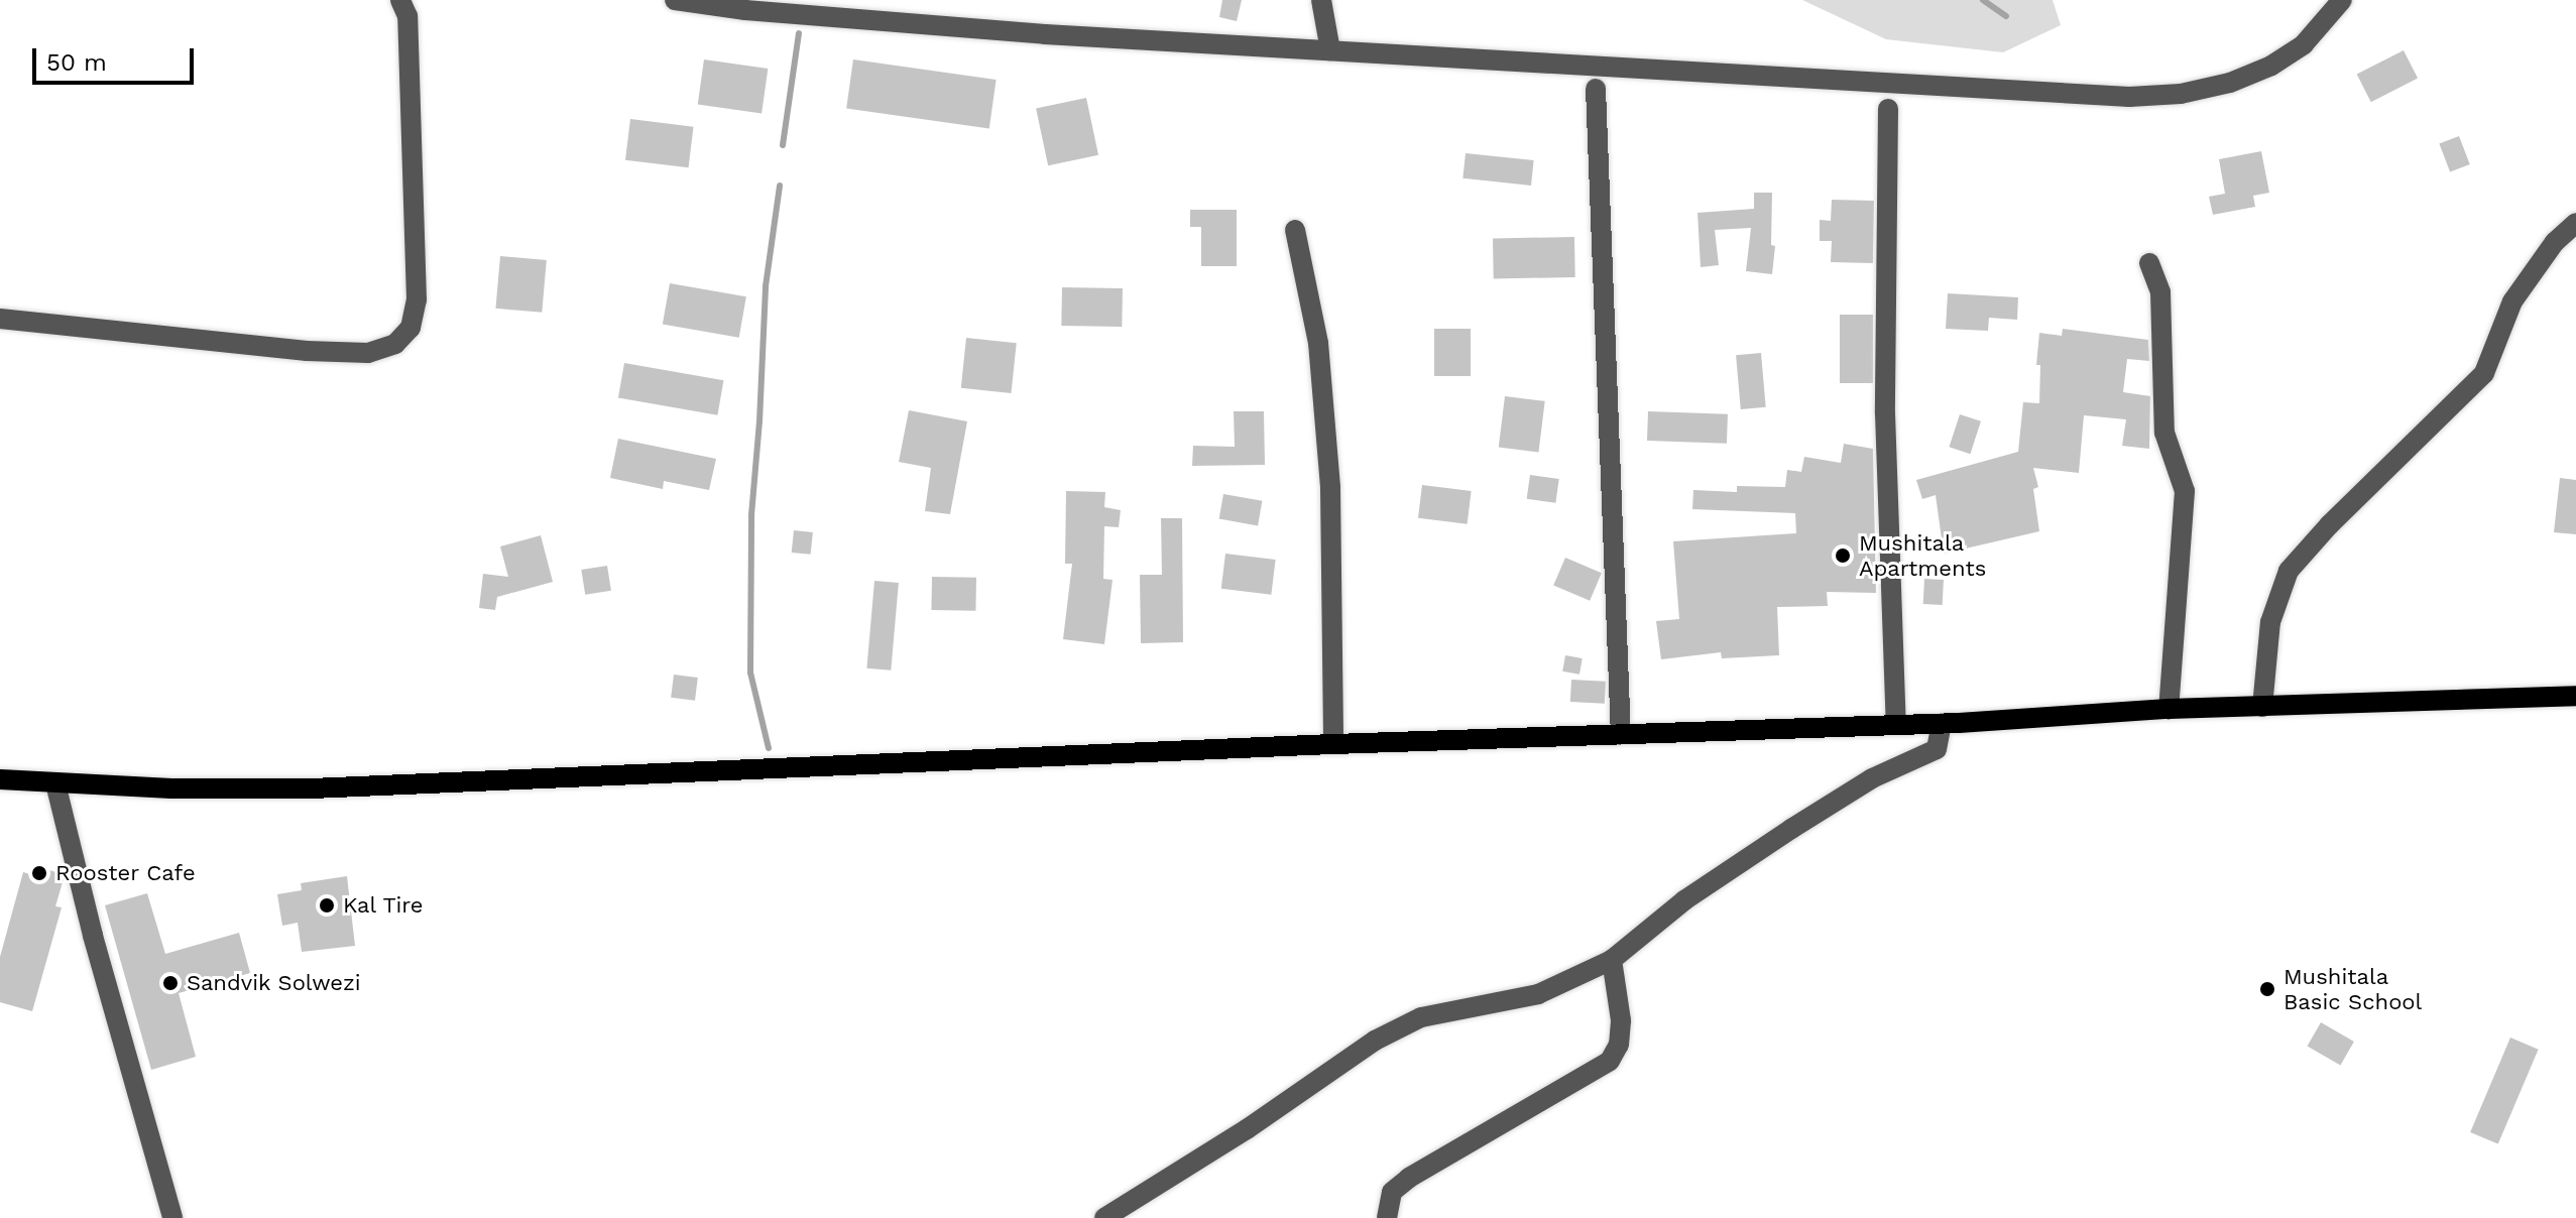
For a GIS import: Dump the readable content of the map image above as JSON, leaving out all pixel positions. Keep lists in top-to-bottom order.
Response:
{
  "places": [
    "Mushitala Apartments",
    "Rooster Cafe",
    "Kal Tire",
    "Sandvik Solwezi",
    "Mushitala Basic School"
  ],
  "scale_bar": "50 m"
}
